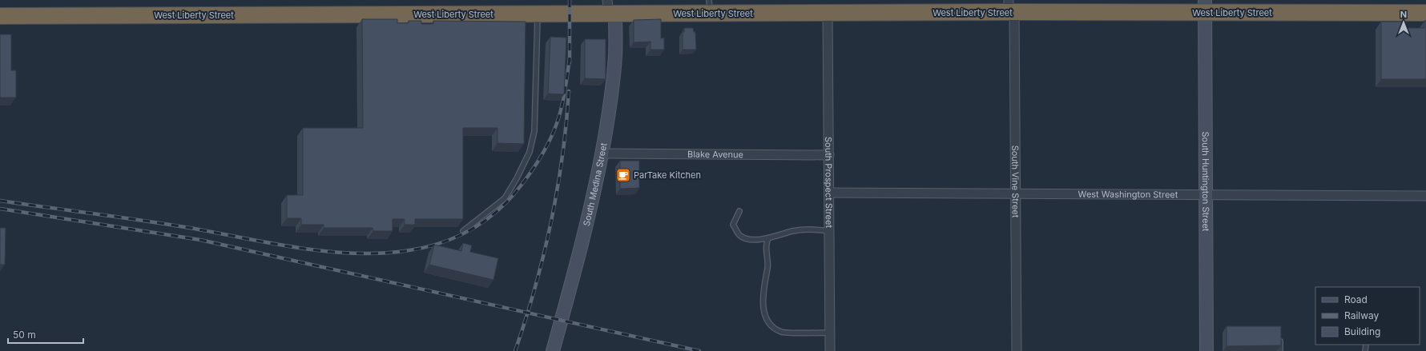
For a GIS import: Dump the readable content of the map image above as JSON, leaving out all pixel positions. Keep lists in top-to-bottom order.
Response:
{
  "streets": {
    "highway": ["West Liberty Street"],
    "street": [
      "Blake Avenue",
      "South Vine Street",
      "South Huntington Street",
      "South Prospect Street",
      "South Medina Street",
      "West Washington Street"
    ]
  },
  "crossings": [
    ["West Liberty Street", "South Vine Street"],
    ["West Liberty Street", "South Huntington Street"],
    ["West Liberty Street", "South Prospect Street"],
    ["West Liberty Street", "South Medina Street"],
    ["Blake Avenue", "South Prospect Street"],
    ["Blake Avenue", "South Medina Street"],
    ["South Vine Street", "West Washington Street"],
    ["South Huntington Street", "West Washington Street"],
    ["South Prospect Street", "West Washington Street"]
  ],
  "places": {
    "cafe": ["ParTake Kitchen"]
  },
  "legend": ["Road", "Railway", "Building"],
  "scale_bar": "50 m",
  "north": "top"
}
